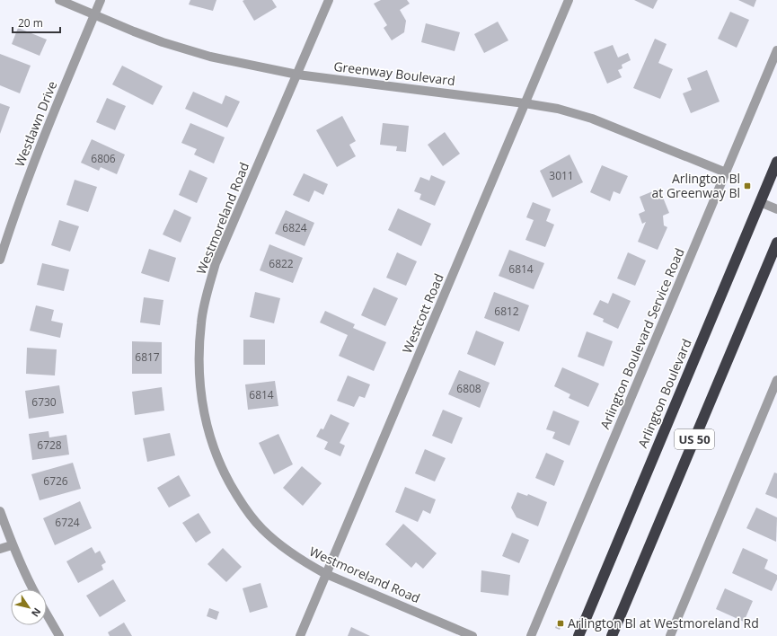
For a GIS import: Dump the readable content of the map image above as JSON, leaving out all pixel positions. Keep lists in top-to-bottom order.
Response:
{
  "streets": {
    "highway": ["Arlington Boulevard", "US 50"],
    "street": [
      "Greenway Boulevard",
      "Westlawn Drive",
      "Westmoreland Road",
      "Westcott Road",
      "Arlington Boulevard Service Road"
    ]
  },
  "crossings": [
    ["Greenway Boulevard", "Westlawn Drive"],
    ["Greenway Boulevard", "Westmoreland Road"],
    ["Greenway Boulevard", "Westcott Road"],
    ["Greenway Boulevard", "Arlington Boulevard Service Road"],
    ["Westmoreland Road", "Westcott Road"]
  ],
  "places": {
    "transit": ["Arlington Bl at Greenway Bl", "Arlington Bl at Westmoreland Rd"]
  },
  "house_numbers": [
    "6806",
    "3011",
    "6824",
    "6822",
    "6814",
    "6812",
    "6817",
    "6808",
    "6814",
    "6730",
    "6728",
    "6726",
    "6724"
  ],
  "scale_bar": "20 m",
  "north": "bottom right"
}
